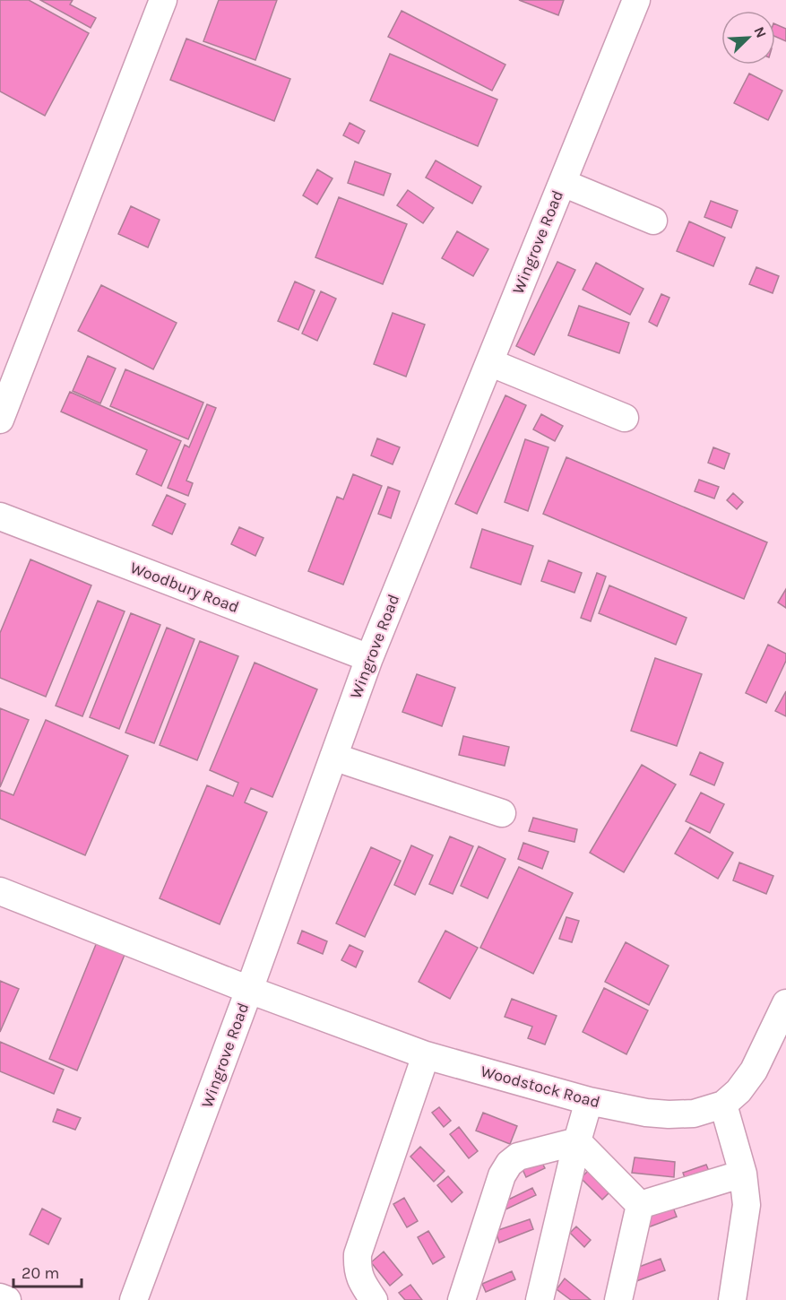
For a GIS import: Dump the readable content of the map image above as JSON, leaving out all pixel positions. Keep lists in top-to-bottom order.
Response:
{
  "streets": {
    "street": ["Wingrove Road", "Woodbury Road", "Woodstock Road"]
  },
  "crossings": [
    ["Wingrove Road", "Woodbury Road"],
    ["Wingrove Road", "Woodstock Road"]
  ],
  "scale_bar": "20 m",
  "north": "top right"
}
